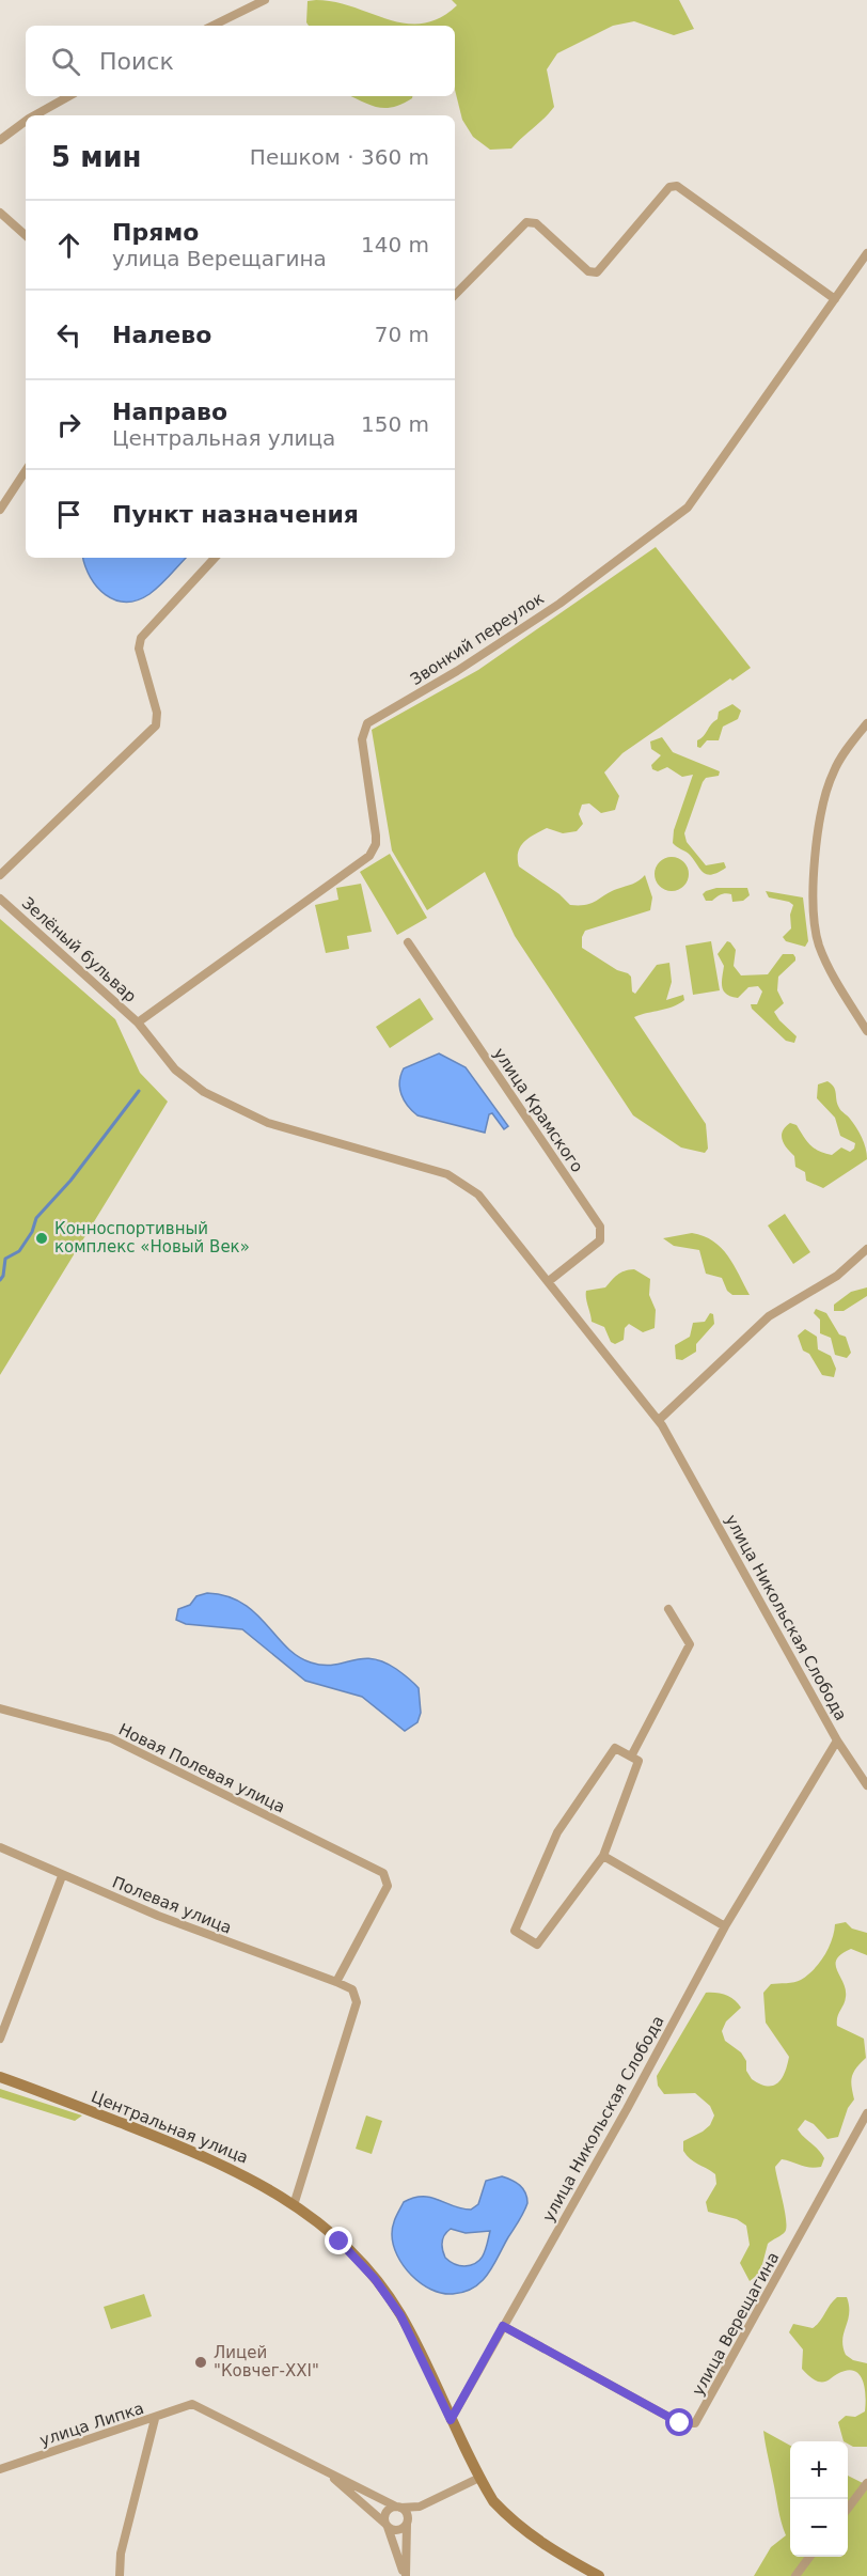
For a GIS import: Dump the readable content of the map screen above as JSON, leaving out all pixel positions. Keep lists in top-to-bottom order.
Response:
{
  "streets": {
    "street": [
      "Звонкий переулок",
      "Зелёный бульвар",
      "улица Крамского",
      "улица Никольская Слобода",
      "Новая Полевая улица",
      "Полевая улица",
      "Центральная улица",
      "улица Верещагина",
      "улица Липка"
    ]
  },
  "crossings": [
    ["Звонкий переулок", "Зелёный бульвар"],
    ["Звонкий переулок", "улица Никольская Слобода"],
    ["Зелёный бульвар", "улица Никольская Слобода"],
    ["улица Крамского", "улица Никольская Слобода"],
    ["улица Никольская Слобода", "Центральная улица"],
    ["улица Никольская Слобода", "улица Верещагина"],
    ["Новая Полевая улица", "Полевая улица"]
  ],
  "places": ["Конноспортивный комплекс «Новый Век»", "Лицей \"Ковчег-XXI\""],
  "page": {
    "search": "Поиск",
    "heading": ["5 мин", "Пешком · 360 m"],
    "list": [
      ["Прямо", "улица Верещагина", "140 m"],
      ["Налево", "70 m"],
      ["Направо", "Центральная улица", "150 m"],
      "Пункт назначения"
    ],
    "map_buttons": ["+", "−"]
  }
}
